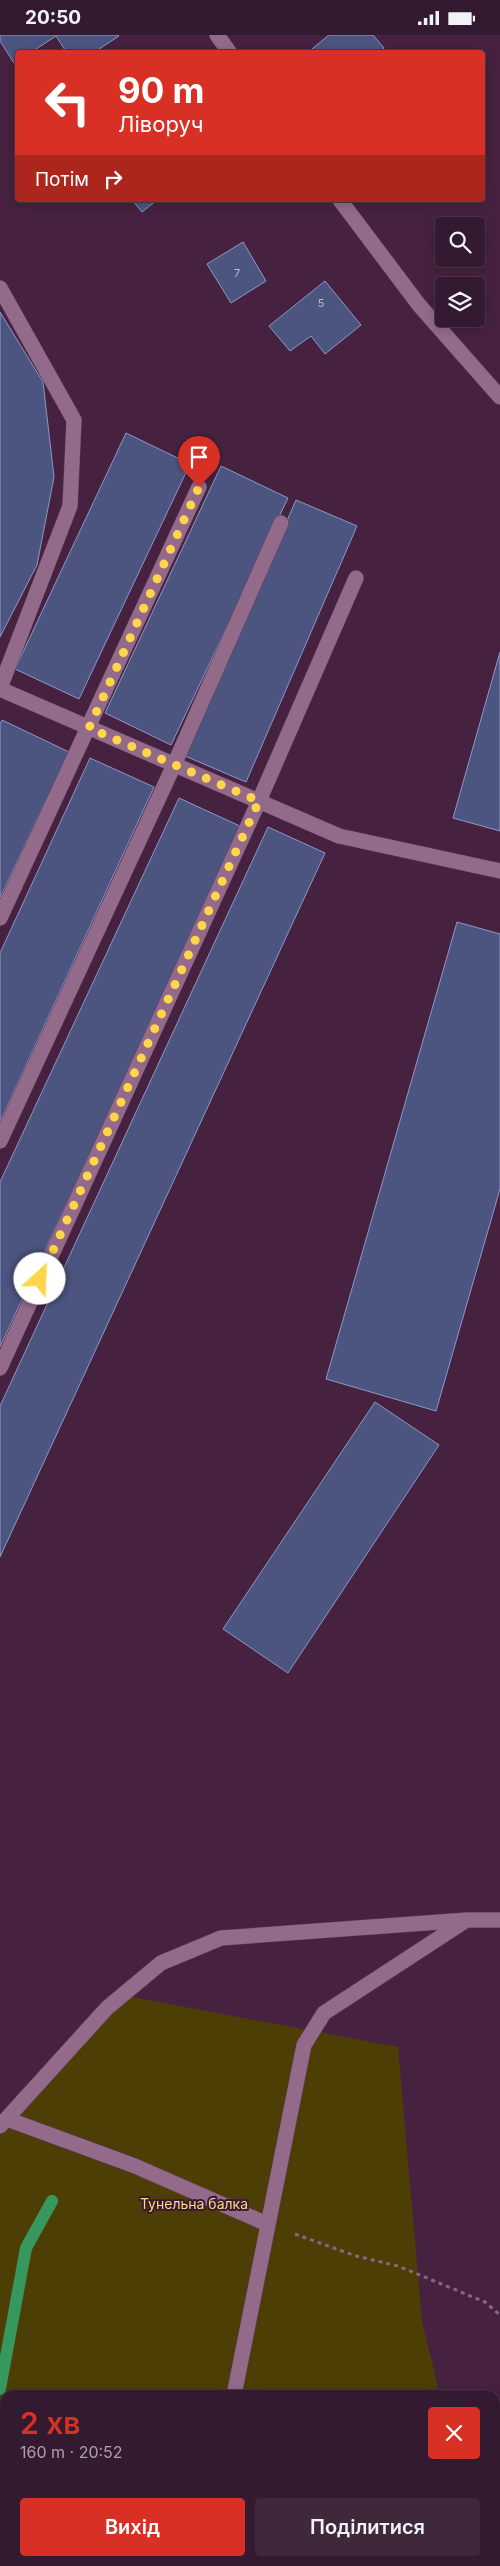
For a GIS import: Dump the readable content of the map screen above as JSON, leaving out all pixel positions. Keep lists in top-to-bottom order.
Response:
{
  "parks": ["Тунельна балка"],
  "house_numbers": ["7", "5"],
  "page": {
    "status": "20:50",
    "turn": ["90 m", "Ліворуч"],
    "then": "Потім",
    "heading": ["2 хв", "160 m · 20:52"],
    "buttons": ["Вихід", "Поділитися"]
  }
}
